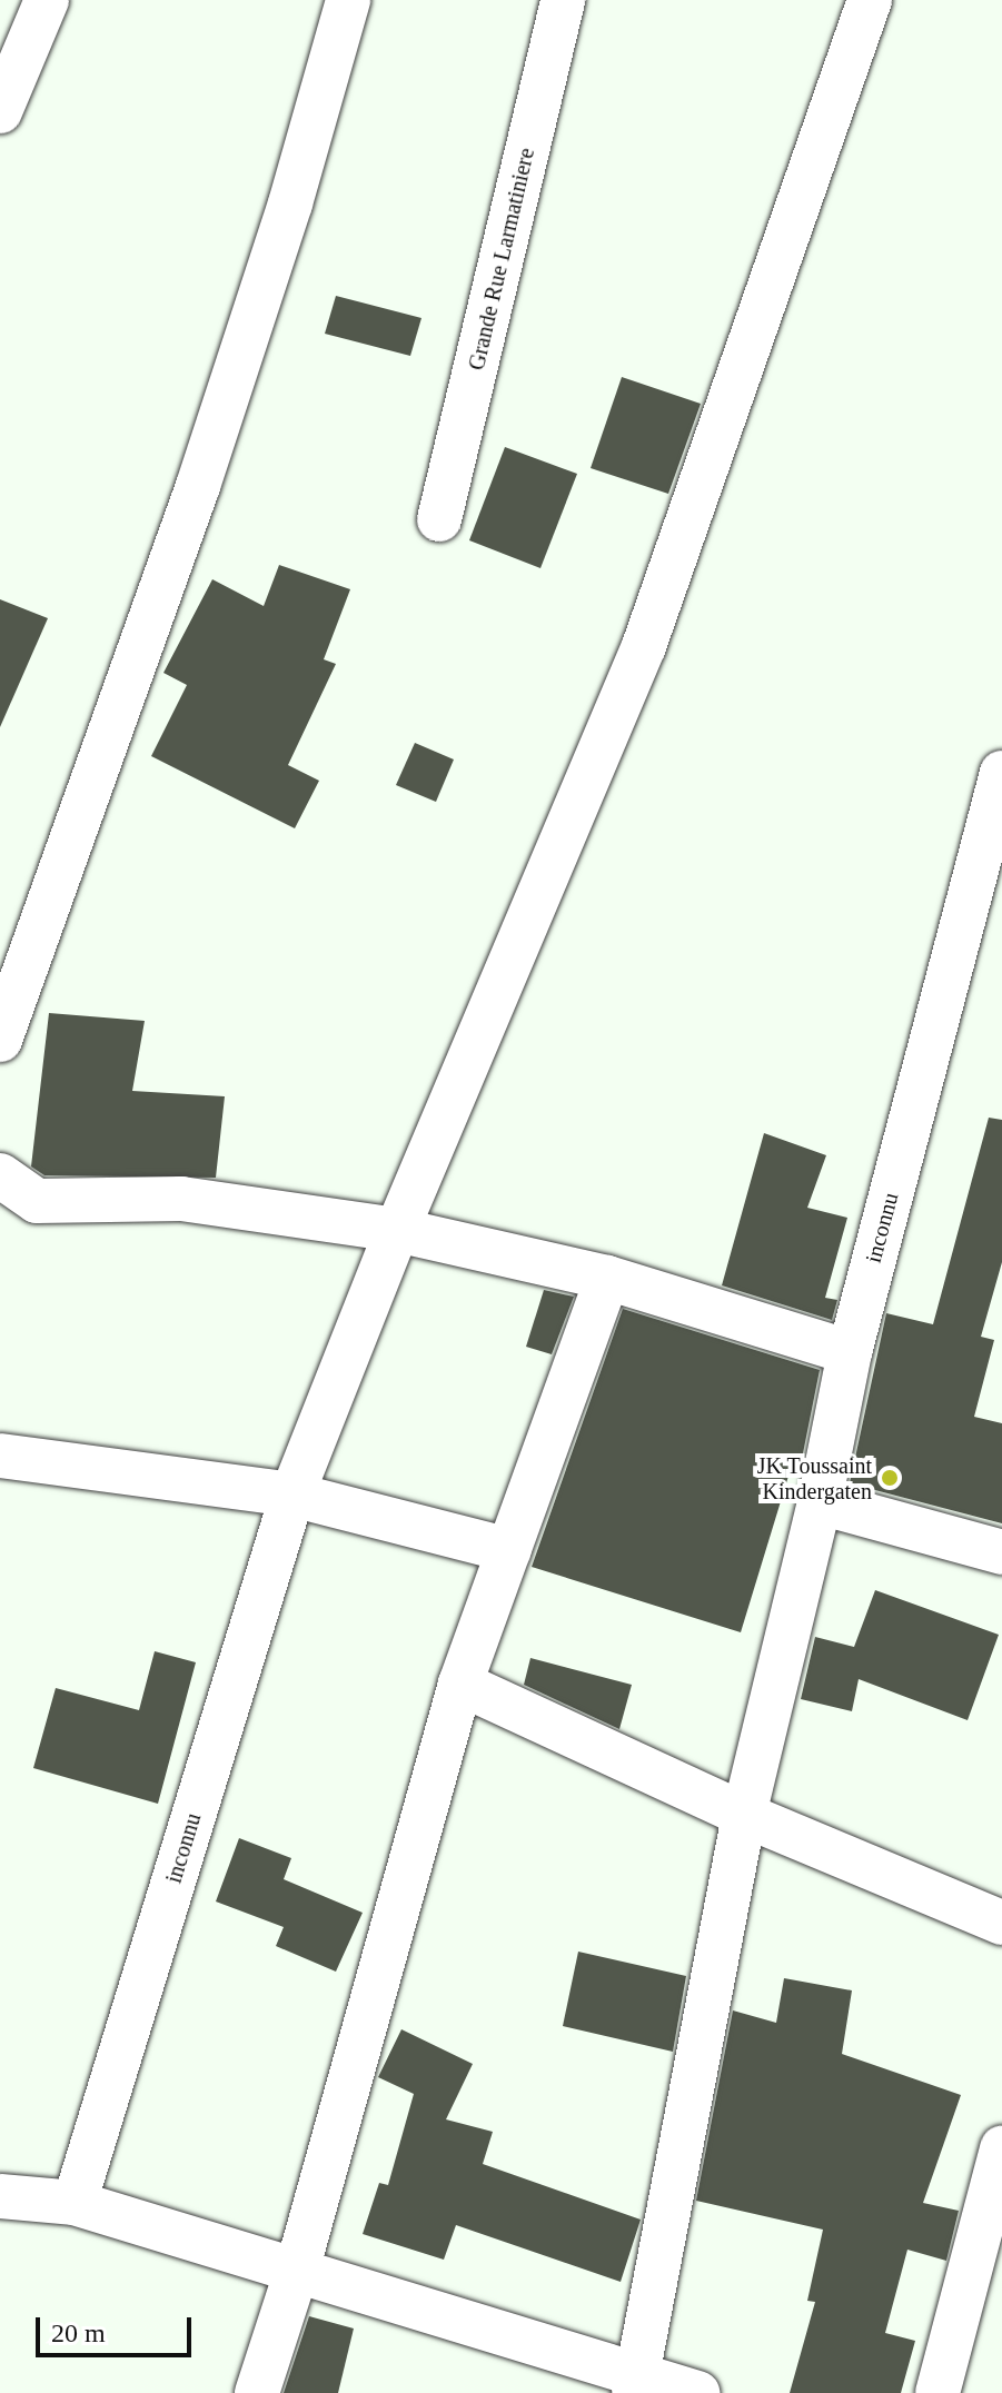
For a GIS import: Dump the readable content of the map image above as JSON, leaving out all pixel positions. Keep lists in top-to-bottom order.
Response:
{
  "streets": {
    "street": ["Grande Rue Larmatiniere", "inconnu"]
  },
  "places": ["JK Toussaint Kindergaten"],
  "scale_bar": "20 m"
}
